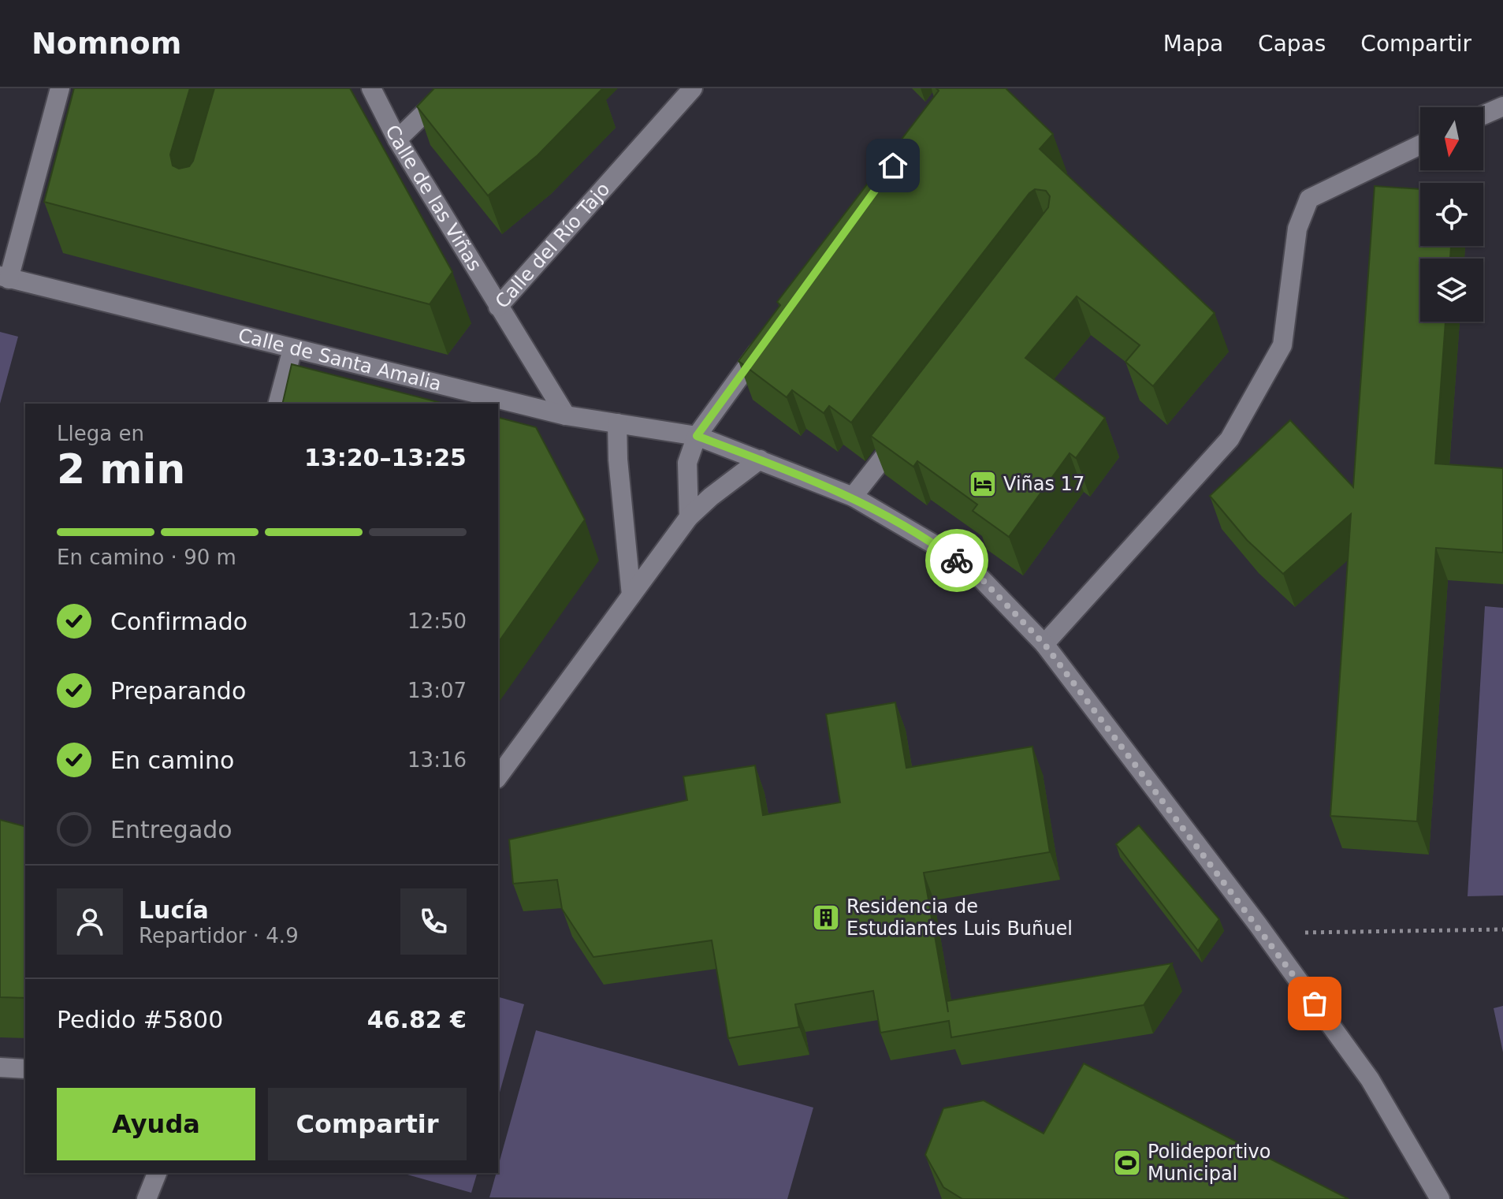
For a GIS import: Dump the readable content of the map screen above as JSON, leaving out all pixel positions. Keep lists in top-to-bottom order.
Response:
{
  "streets": {
    "street": ["Calle de las Viñas", "Calle del Río Tajo", "Calle de Santa Amalia"]
  },
  "crossings": [
    ["Calle de las Viñas", "Calle del Río Tajo"],
    ["Calle del Río Tajo", "Calle de Santa Amalia"]
  ],
  "places": {
    "hotel": ["Viñas 17"],
    "building": ["Residencia de Estudiantes Luis Buñuel"],
    "sports": ["Polideportivo Municipal"]
  },
  "north": "bottom",
  "page": {
    "header": "Nomnom",
    "nav": ["Mapa", "Capas", "Compartir"],
    "heading": ["2 min", "Llega en", "13:20–13:25"],
    "panel": [
      "Lucía",
      "Repartidor · 4.9",
      "Pedido #5800",
      "46.82 €"
    ],
    "bar": "En camino · 90 m",
    "list": [
      ["Confirmado", "12:50"],
      ["Preparando", "13:07"],
      ["En camino", "13:16"],
      "Entregado"
    ],
    "buttons": ["Ayuda", "Compartir"]
  }
}
